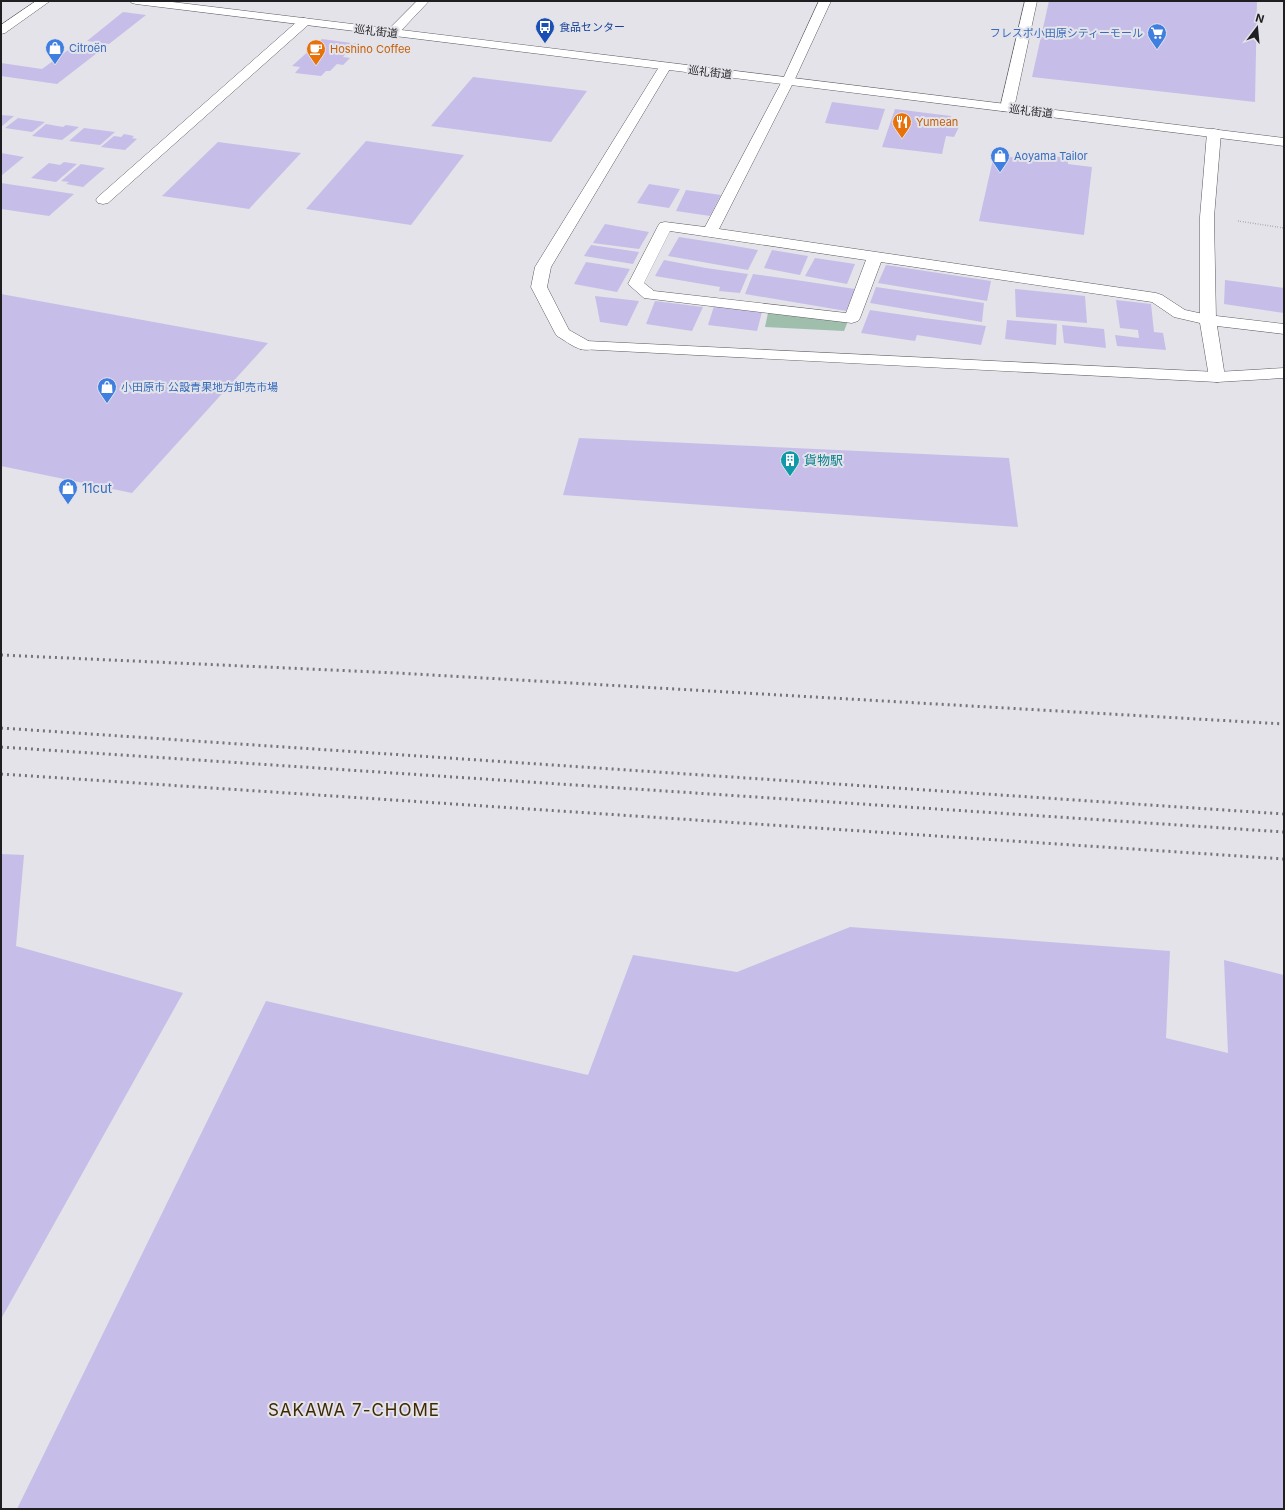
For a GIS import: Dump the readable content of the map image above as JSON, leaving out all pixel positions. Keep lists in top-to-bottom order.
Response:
{
  "streets": {
    "street": ["巡礼街道"]
  },
  "districts": ["SAKAWA 7-CHOME"],
  "places": {
    "bus stop": ["食品センター"],
    "supermarket": ["フレスポ小田原シティーモール"],
    "shop": [
      "Citroën",
      "Aoyama Tailor",
      "小田原市 公設青果地方卸売市場",
      "11cut"
    ],
    "cafe": ["Hoshino Coffee"],
    "restaurant": ["Yumean"],
    "building": ["貨物駅"]
  },
  "north": "top"
}
